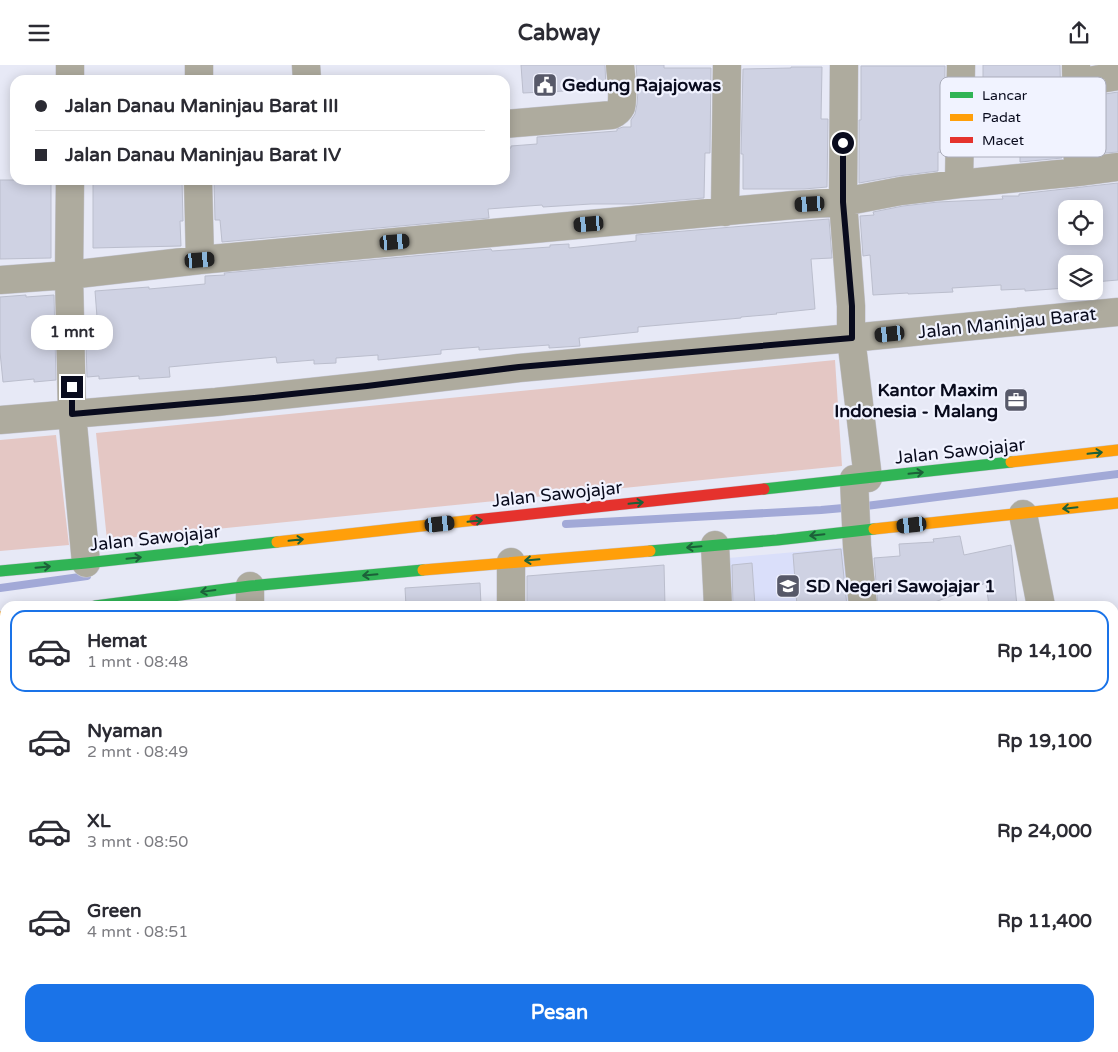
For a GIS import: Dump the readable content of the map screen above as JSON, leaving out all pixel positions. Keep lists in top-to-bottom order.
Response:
{
  "streets": {
    "main road": ["Jalan Sawojajar"],
    "street": ["Jalan Maninjau Barat"]
  },
  "places": {
    "public building": ["Gedung Rajajowas"],
    "office": ["Kantor Maxim Indonesia - Malang"],
    "school or university": ["SD Negeri Sawojajar 1"]
  },
  "legend": ["Lancar", "Padat", "Macet"],
  "page": {
    "header": "Cabway",
    "banner": ["Jalan Danau Maninjau Barat III", "Jalan Danau Maninjau Barat IV"],
    "bubble": "1 mnt",
    "list": [
      {
        "name": "Hemat",
        "note": "1 mnt · 08:48",
        "value": "Rp 14,100"
      },
      {
        "name": "Nyaman",
        "note": "2 mnt · 08:49",
        "value": "Rp 19,100"
      },
      {
        "name": "XL",
        "note": "3 mnt · 08:50",
        "value": "Rp 24,000"
      },
      {
        "name": "Green",
        "note": "4 mnt · 08:51",
        "value": "Rp 11,400"
      }
    ],
    "buttons": "Pesan"
  }
}
